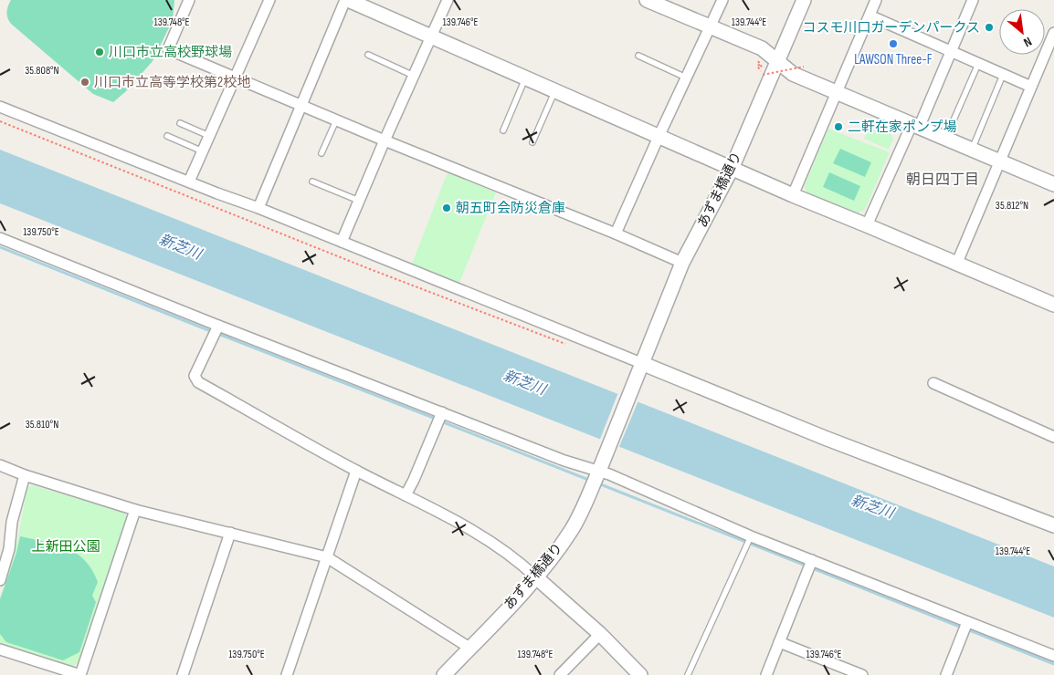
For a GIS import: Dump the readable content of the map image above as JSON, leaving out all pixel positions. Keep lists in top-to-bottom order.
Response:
{
  "streets": {
    "street": ["あずま橋通り"]
  },
  "districts": ["朝日四丁目"],
  "water": ["新芝川"],
  "parks": ["上新田公園"],
  "places": [
    "コスモ川口ガーデンパークス",
    "LAWSON Three-F",
    "川口市立高校野球場",
    "川口市立高等学校第2校地",
    "二軒在家ポンプ場",
    "朝五町会防災倉庫"
  ],
  "north": "bottom right",
  "coordinates": [
    "139.748°E",
    "139.746°E",
    "139.744°E",
    "35.808°N",
    "35.812°N",
    "139.750°E",
    "35.810°N"
  ]
}
